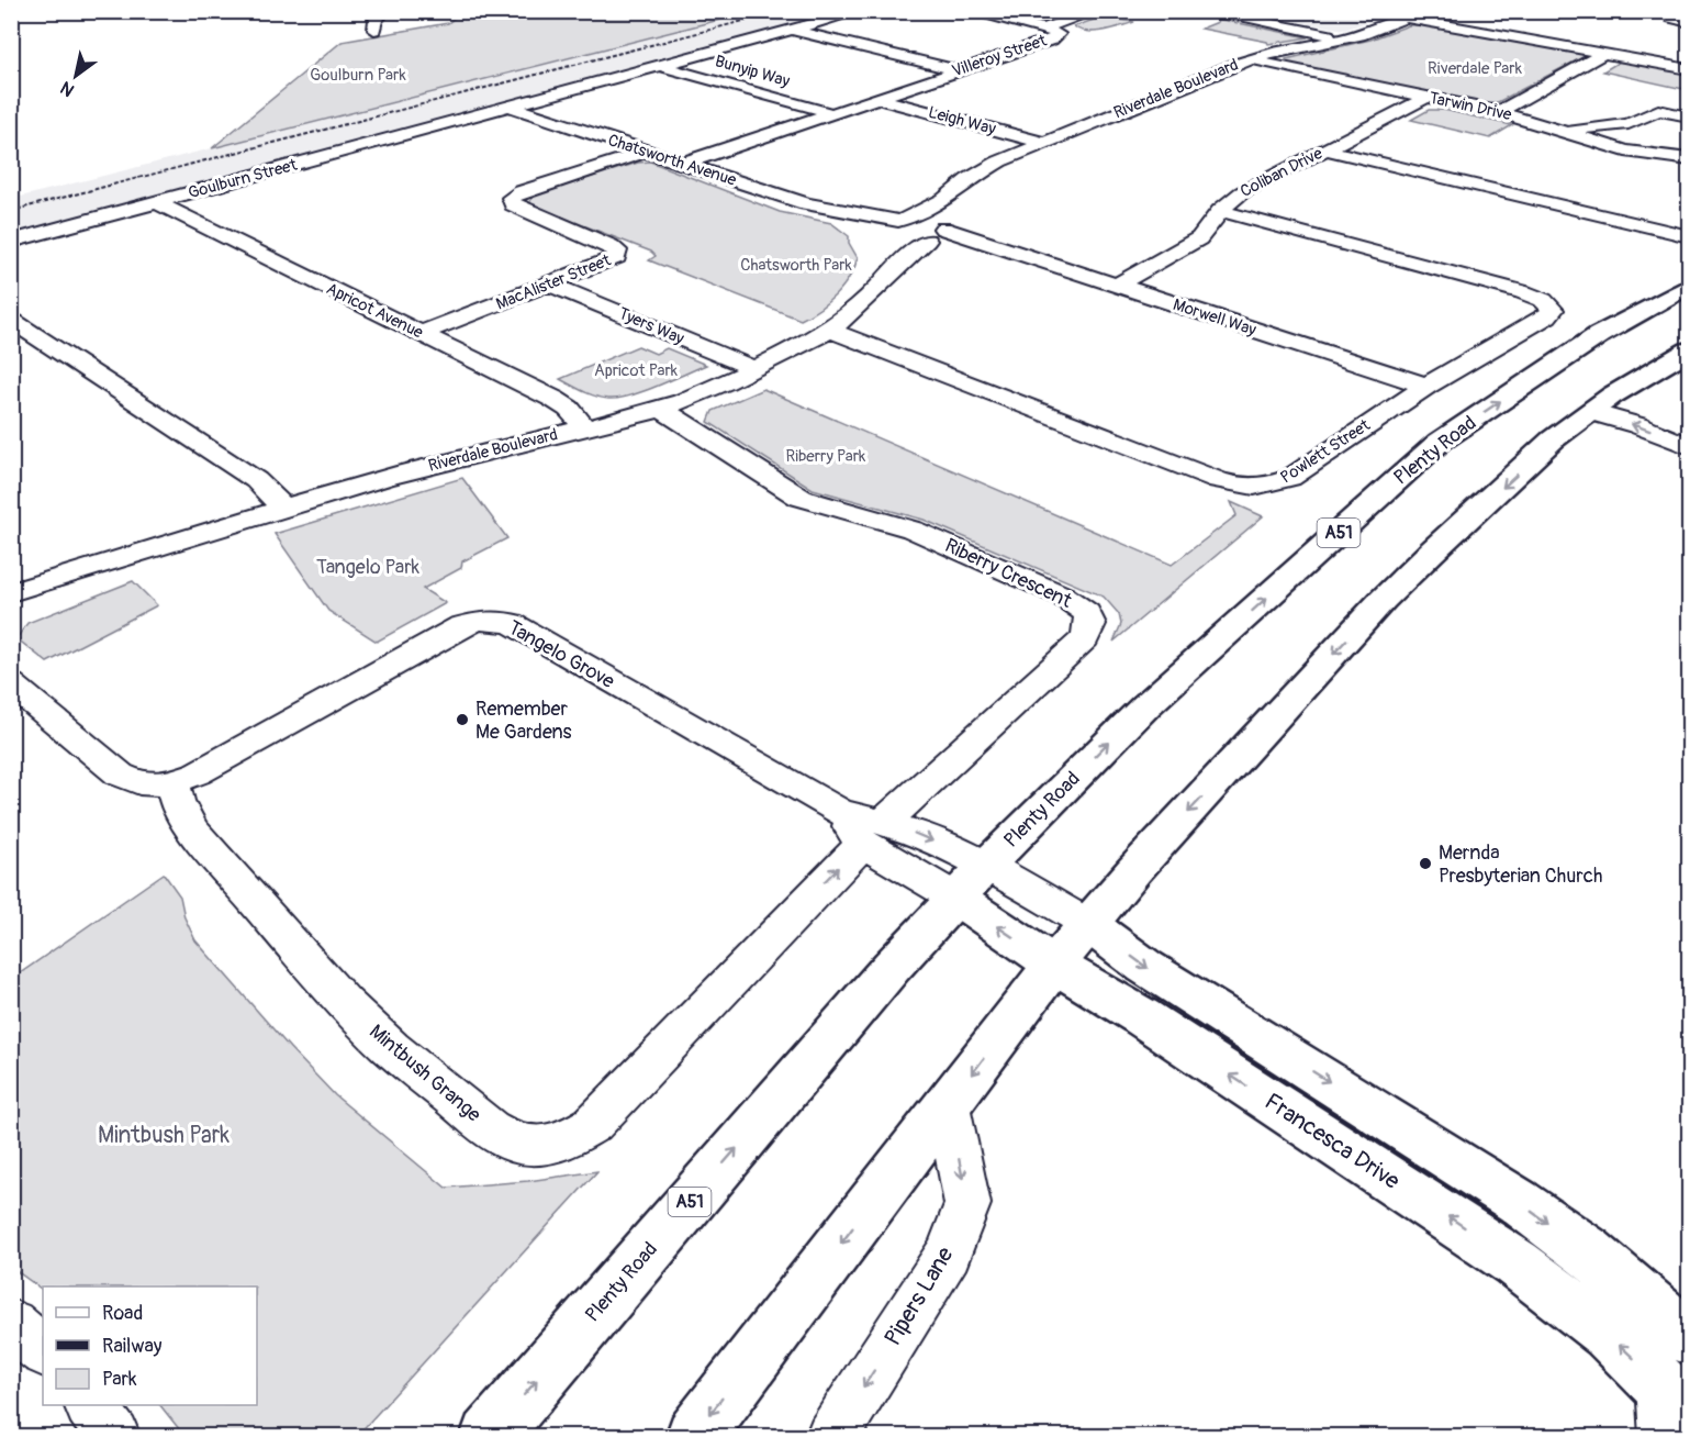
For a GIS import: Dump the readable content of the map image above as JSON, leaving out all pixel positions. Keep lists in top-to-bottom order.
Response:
{
  "streets": {
    "main road": ["Plenty Road", "A51", "Francesca Drive"],
    "street": [
      "Villeroy Street",
      "Bunyip Way",
      "Riverdale Boulevard",
      "Tarwin Drive",
      "Leigh Way",
      "Chatsworth Avenue",
      "Coliban Drive",
      "Goulburn Street",
      "MacAlister Street",
      "Apricot Avenue",
      "Morwell Way",
      "Tyers Way",
      "Powlett Street",
      "Riberry Crescent",
      "Tangelo Grove",
      "Mintbush Grange",
      "Pipers Lane"
    ]
  },
  "crossings": [
    ["Villeroy Street", "Bunyip Way"],
    ["Villeroy Street", "Leigh Way"],
    ["Villeroy Street", "Chatsworth Avenue"],
    ["Bunyip Way", "Goulburn Street"],
    ["Riverdale Boulevard", "Tarwin Drive"],
    ["Riverdale Boulevard", "Leigh Way"],
    ["Riverdale Boulevard", "Chatsworth Avenue"],
    ["Riverdale Boulevard", "Apricot Avenue"],
    ["Riverdale Boulevard", "Morwell Way"],
    ["Riverdale Boulevard", "Tyers Way"],
    ["Riverdale Boulevard", "Powlett Street"],
    ["Riverdale Boulevard", "Riberry Crescent"],
    ["Tarwin Drive", "Coliban Drive"],
    ["Chatsworth Avenue", "Goulburn Street"],
    ["Chatsworth Avenue", "MacAlister Street"],
    ["Chatsworth Avenue", "Morwell Way"],
    ["Coliban Drive", "Morwell Way"],
    ["Coliban Drive", "Powlett Street"],
    ["Goulburn Street", "Apricot Avenue"],
    ["MacAlister Street", "Apricot Avenue"],
    ["MacAlister Street", "Tyers Way"],
    ["Morwell Way", "Powlett Street"],
    ["Plenty Road", "Tangelo Grove"],
    ["Plenty Road", "Francesca Drive"],
    ["Riberry Crescent", "Tangelo Grove"],
    ["Riberry Crescent", "Mintbush Grange"],
    ["Tangelo Grove", "Mintbush Grange"],
    ["Tangelo Grove", "Francesca Drive"]
  ],
  "one_way": ["Pipers Lane"],
  "parks": [
    "Riverdale Park",
    "Goulburn Park",
    "Chatsworth Park",
    "Apricot Park",
    "Riberry Park",
    "Tangelo Park",
    "Mintbush Park"
  ],
  "places": ["Remember Me Gardens", "Mernda Presbyterian Church"],
  "legend": ["Road", "Railway", "Park"],
  "north": "bottom left"
}
